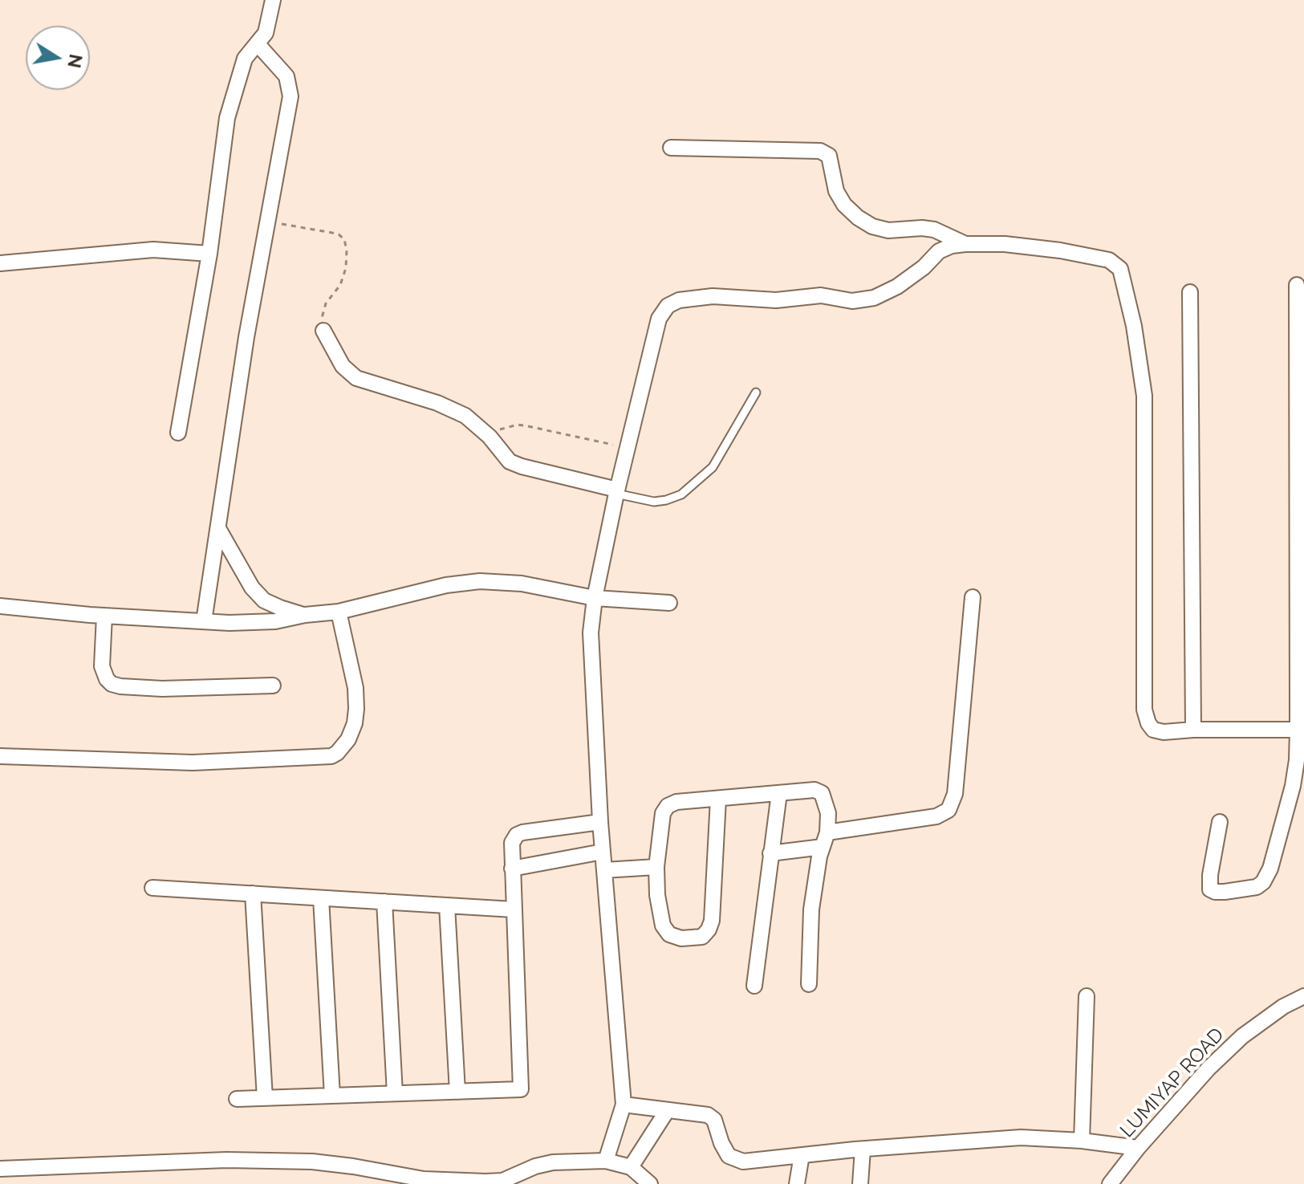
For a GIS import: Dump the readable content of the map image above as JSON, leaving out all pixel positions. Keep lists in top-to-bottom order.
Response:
{
  "streets": {
    "street": ["LUMIYAP ROAD"]
  },
  "north": "right"
}
